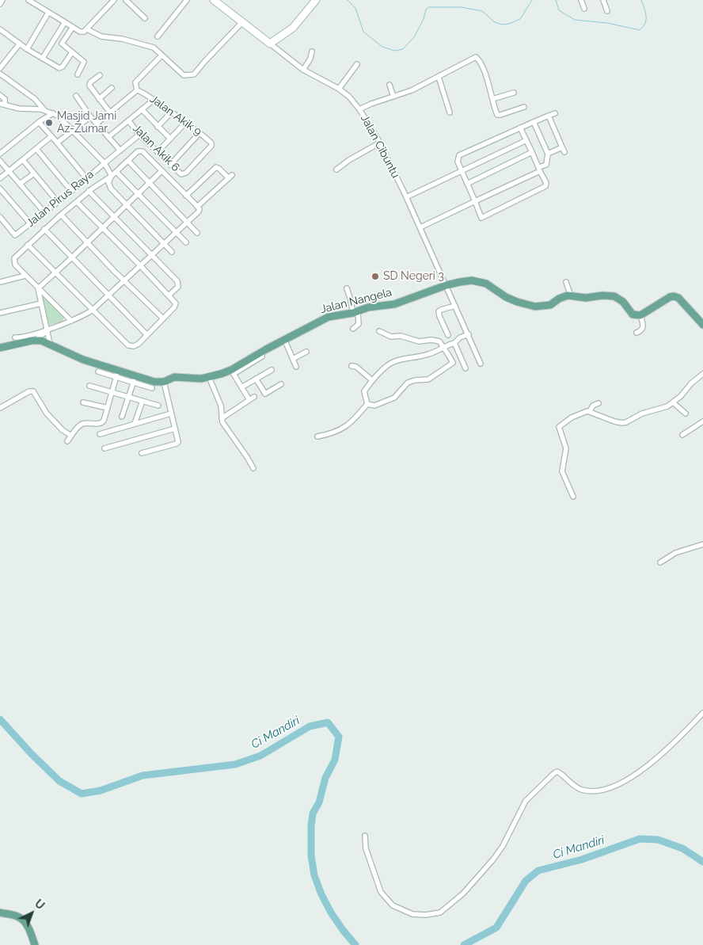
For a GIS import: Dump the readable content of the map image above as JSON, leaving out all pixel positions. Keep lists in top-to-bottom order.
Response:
{
  "streets": {
    "main road": ["Jalan Nangela"],
    "street": [
      "Jalan Akik 9",
      "Jalan Cibuntu",
      "Jalan Akik 6",
      "Jalan Pirus Raya"
    ]
  },
  "crossings": [
    ["Jalan Akik 9", "Jalan Akik 6"],
    ["Jalan Cibuntu", "Jalan Nangela"],
    ["Jalan Akik 6", "Jalan Pirus Raya"]
  ],
  "water": ["Ci Mandiri"],
  "places": ["Masjid Jami Az-Zumar", "SD Negeri 3"],
  "north": "top right"
}
